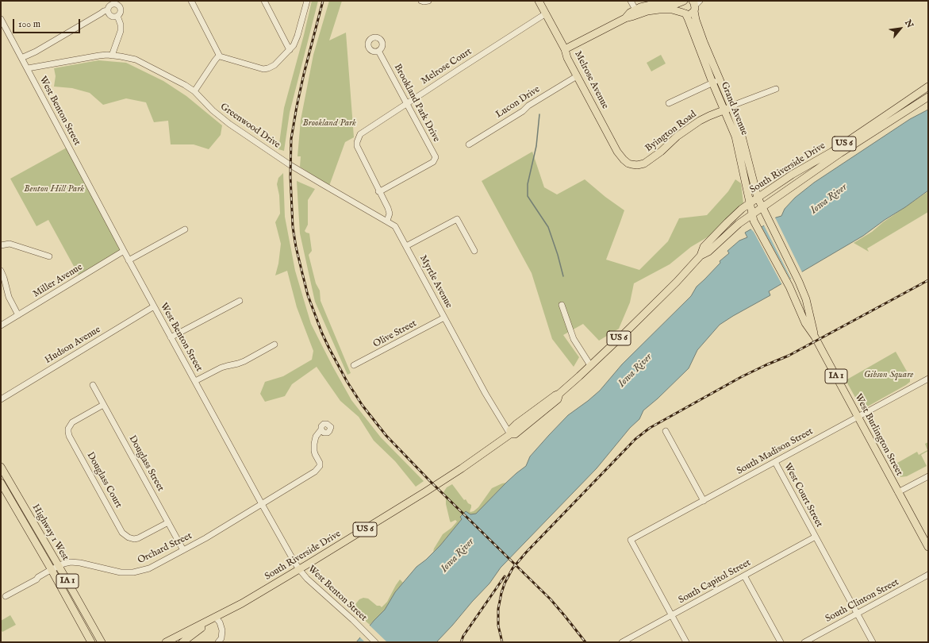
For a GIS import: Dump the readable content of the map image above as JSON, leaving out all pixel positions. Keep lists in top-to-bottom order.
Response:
{
  "streets": {
    "main road": [
      "Melrose Avenue",
      "Grand Avenue",
      "Byington Road",
      "US 6",
      "South Riverside Drive",
      "IA 1",
      "West Burlington Street",
      "Highway 1 West"
    ],
    "street": [
      "Melrose Court",
      "Lucon Drive",
      "Brookland Park Drive",
      "West Benton Street",
      "Greenwood Drive",
      "Miller Avenue",
      "Myrtle Avenue",
      "Olive Street",
      "Hudson Avenue",
      "South Madison Street",
      "Douglass Street",
      "Douglass Court",
      "West Court Street",
      "Orchard Street",
      "South Capitol Street",
      "South Clinton Street"
    ]
  },
  "crossings": [
    ["Melrose Court", "Melrose Avenue"],
    ["Melrose Court", "Brookland Park Drive"],
    ["Melrose Avenue", "Lucon Drive"],
    ["Melrose Avenue", "Byington Road"],
    ["Grand Avenue", "Byington Road"],
    ["Grand Avenue", "South Riverside Drive"],
    ["Grand Avenue", "West Burlington Street"],
    ["West Benton Street", "Greenwood Drive"],
    ["West Benton Street", "South Riverside Drive"],
    ["West Benton Street", "Miller Avenue"],
    ["West Benton Street", "Hudson Avenue"],
    ["West Benton Street", "Orchard Street"],
    ["Greenwood Drive", "Myrtle Avenue"],
    ["South Riverside Drive", "Myrtle Avenue"],
    ["South Riverside Drive", "West Burlington Street"],
    ["Myrtle Avenue", "Olive Street"],
    ["IA 1", "West Burlington Street"],
    ["West Burlington Street", "South Madison Street"],
    ["South Madison Street", "West Court Street"],
    ["South Madison Street", "South Capitol Street"],
    ["Douglass Street", "Douglass Court"],
    ["Douglass Street", "Orchard Street"],
    ["West Court Street", "South Capitol Street"],
    ["West Court Street", "South Clinton Street"],
    ["Highway 1 West", "Orchard Street"]
  ],
  "water": ["Iowa River"],
  "parks": ["Brookland Park", "Benton Hill Park", "Gibson Square"],
  "scale_bar": "100 m",
  "north": "top right"
}
